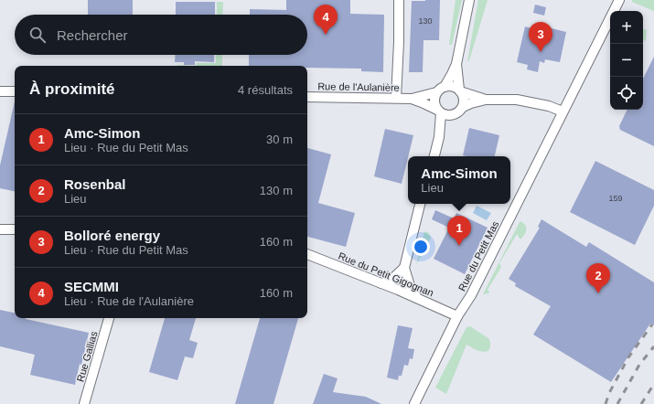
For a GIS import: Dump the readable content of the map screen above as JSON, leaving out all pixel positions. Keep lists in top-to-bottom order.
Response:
{
  "streets": {
    "street": [
      "Rue de l'Aulanière",
      "Rue du Petit Mas",
      "Rue du Petit Gigognan",
      "Rue Gallias"
    ]
  },
  "crossings": [
    ["Rue du Petit Mas", "Rue du Petit Gigognan"]
  ],
  "house_numbers": ["130", "159"],
  "page": {
    "pins": [
      "4",
      "3",
      "1",
      "2"
    ],
    "map_buttons": ["+", "−"],
    "search": "Rechercher",
    "heading": ["À proximité", "4 résultats"],
    "list": [
      {
        "mark": "1",
        "name": "Amc-Simon",
        "note": "Lieu · Rue du Petit Mas",
        "value": "30 m"
      },
      {
        "mark": "2",
        "name": "Rosenbal",
        "note": "Lieu",
        "value": "130 m"
      },
      {
        "mark": "3",
        "name": "Bolloré energy",
        "note": "Lieu · Rue du Petit Mas",
        "value": "160 m"
      },
      {
        "mark": "4",
        "name": "SECMMI",
        "note": "Lieu · Rue de l'Aulanière",
        "value": "160 m"
      }
    ],
    "popup": ["Amc-Simon", "Lieu"]
  }
}
